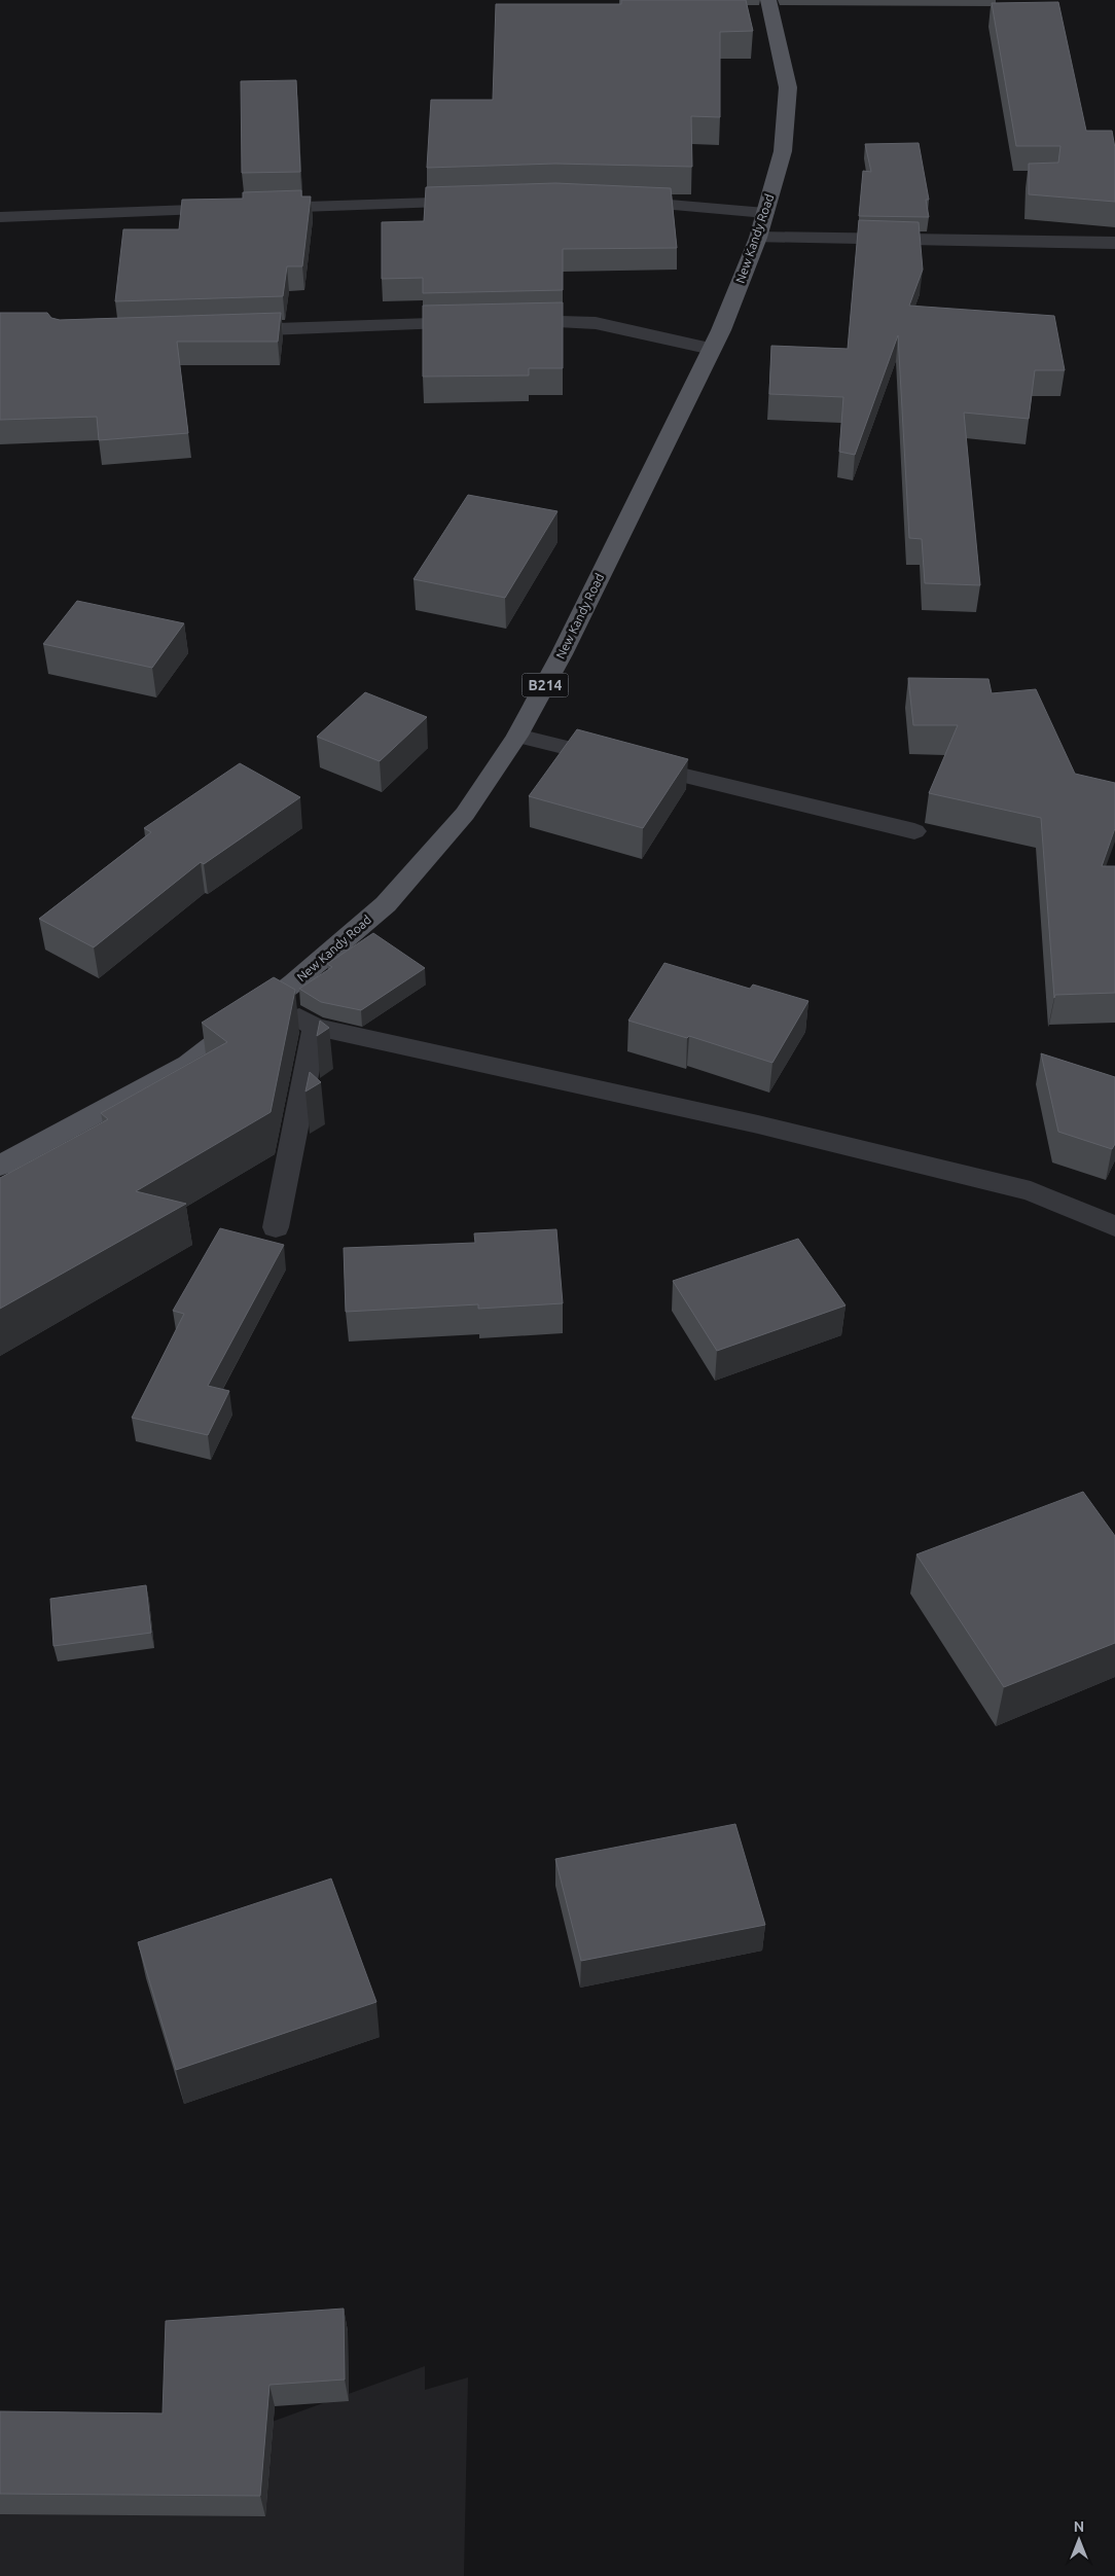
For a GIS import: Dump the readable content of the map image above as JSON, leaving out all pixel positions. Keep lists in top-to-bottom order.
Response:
{
  "streets": {
    "main road": ["New Kandy Road", "B214"]
  },
  "north": "top"
}
